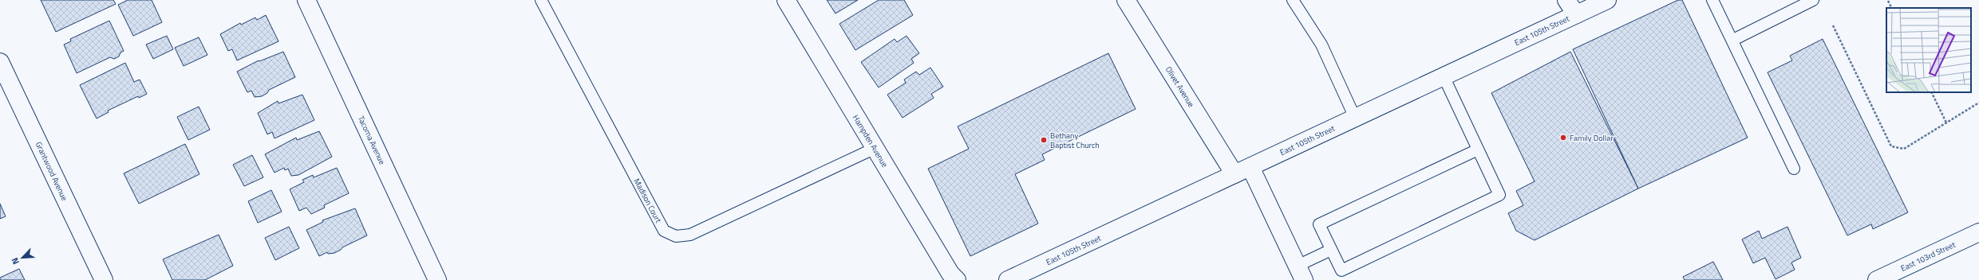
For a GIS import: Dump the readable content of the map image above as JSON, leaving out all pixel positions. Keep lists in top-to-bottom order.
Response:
{
  "streets": {
    "street": [
      "East 105th Street",
      "Olivet Avenue",
      "Tacoma Avenue",
      "Hampden Avenue",
      "Grantwood Avenue",
      "East 103rd Street"
    ],
    "lane": ["Madison Court"]
  },
  "crossings": [
    ["East 105th Street", "Olivet Avenue"],
    ["Hampden Avenue", "Madison Court"]
  ],
  "places": ["Family Dollar", "Bethany Baptist Church"],
  "north": "bottom left"
}
